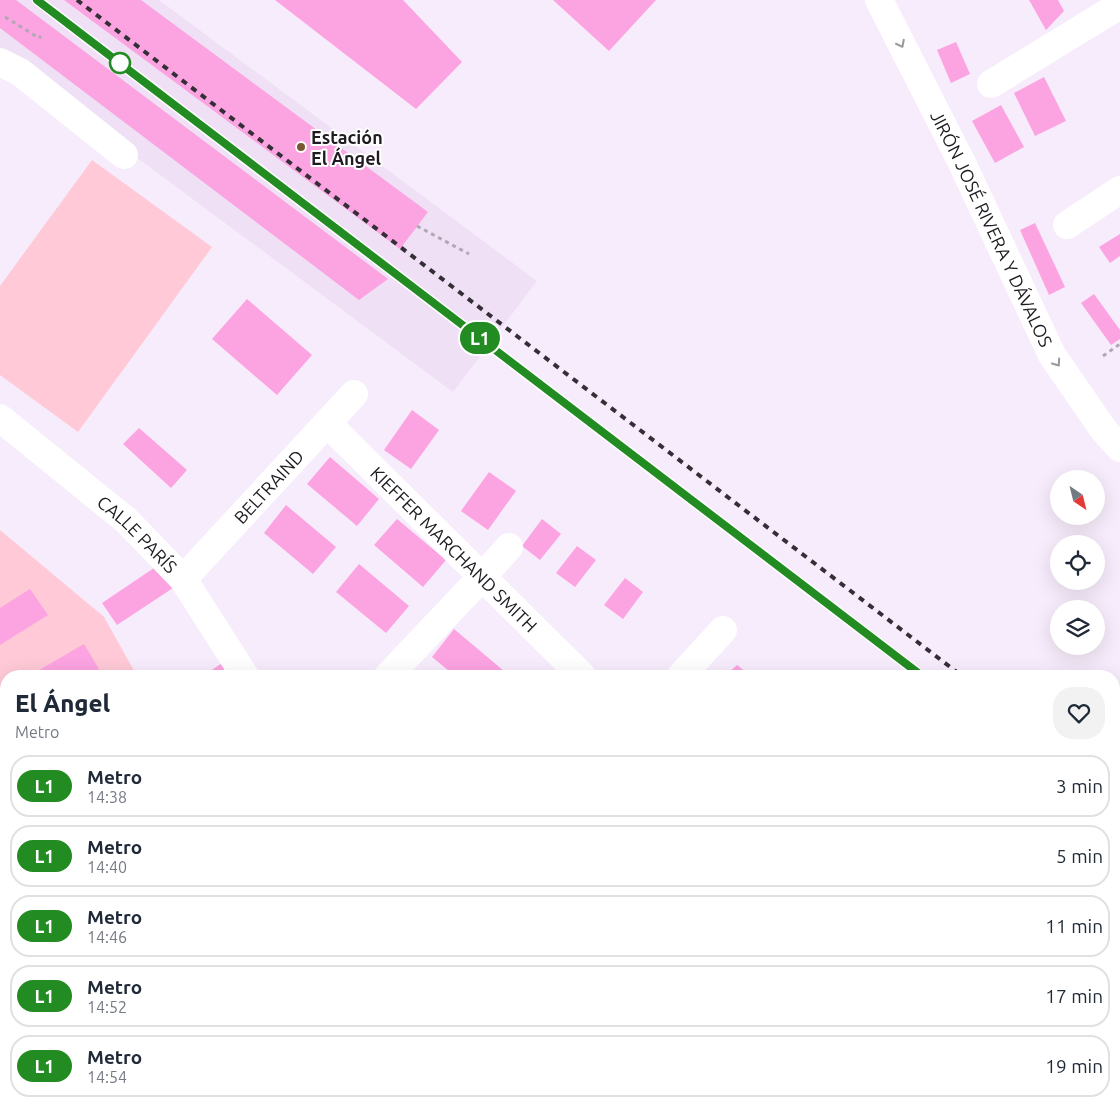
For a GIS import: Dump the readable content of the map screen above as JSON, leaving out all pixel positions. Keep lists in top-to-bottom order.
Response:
{
  "streets": {
    "street": [
      "JIRÓN JOSÉ RIVERA Y DÁVALOS",
      "BELTRAIND",
      "CALLE PARÍS",
      "KIEFFER MARCHAND SMITH"
    ]
  },
  "crossings": [
    ["BELTRAIND", "CALLE PARÍS"],
    ["BELTRAIND", "KIEFFER MARCHAND SMITH"]
  ],
  "one_way": ["JIRÓN JOSÉ RIVERA Y DÁVALOS"],
  "places": ["Estación El Ángel"],
  "lines": ["metro line L1"],
  "north": "bottom right",
  "page": {
    "on_map": "L1",
    "heading": ["El Ángel", "Metro"],
    "list": [
      {
        "mark": "L1",
        "name": "Metro",
        "note": "14:38",
        "value": "3 min"
      },
      {
        "mark": "L1",
        "name": "Metro",
        "note": "14:40",
        "value": "5 min"
      },
      {
        "mark": "L1",
        "name": "Metro",
        "note": "14:46",
        "value": "11 min"
      },
      {
        "mark": "L1",
        "name": "Metro",
        "note": "14:52",
        "value": "17 min"
      },
      {
        "mark": "L1",
        "name": "Metro",
        "note": "14:54",
        "value": "19 min"
      }
    ]
  }
}
